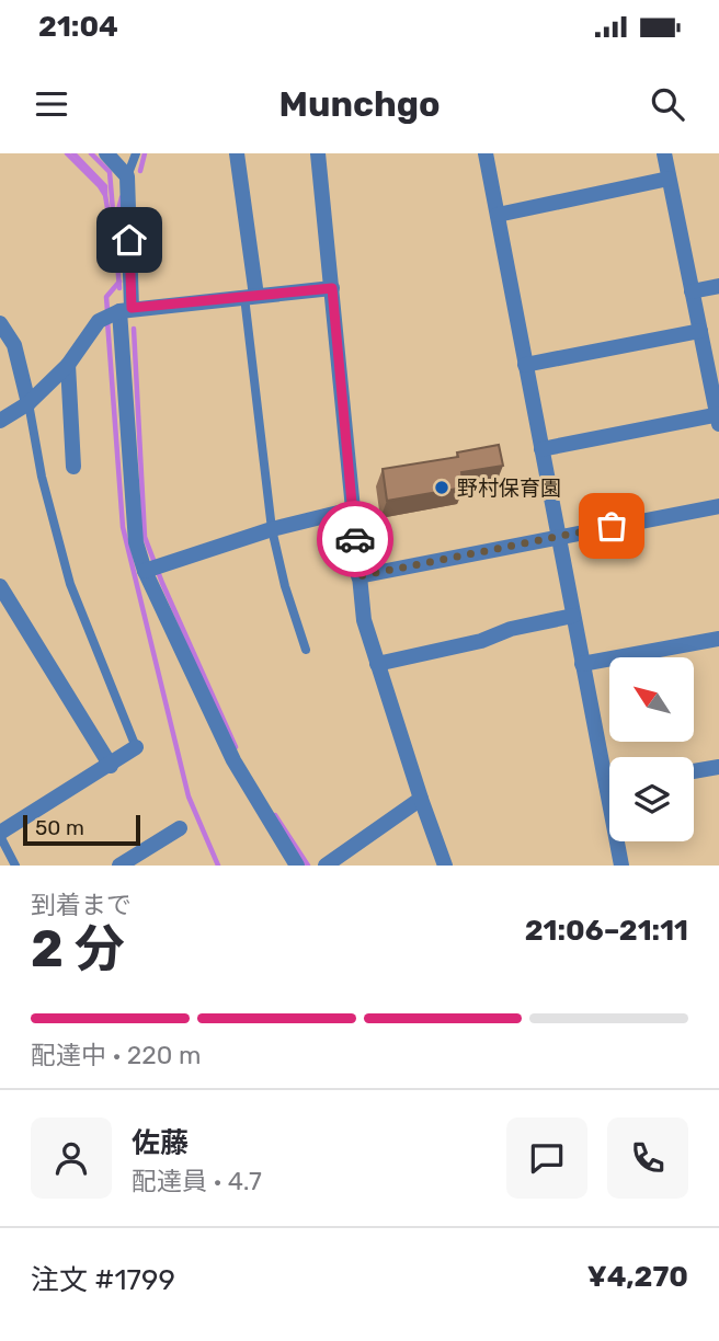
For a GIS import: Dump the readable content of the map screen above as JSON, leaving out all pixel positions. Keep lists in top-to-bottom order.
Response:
{
  "places": ["野村保育園"],
  "scale_bar": "50 m",
  "north": "top left",
  "page": {
    "status": "21:04",
    "header": "Munchgo",
    "scale": "50 m",
    "heading": ["2 分", "到着まで", "21:06–21:11"],
    "panel": [
      "佐藤",
      "配達員 · 4.7",
      "注文 #1799",
      "¥4,270"
    ],
    "bar": "配達中 · 220 m"
  }
}
